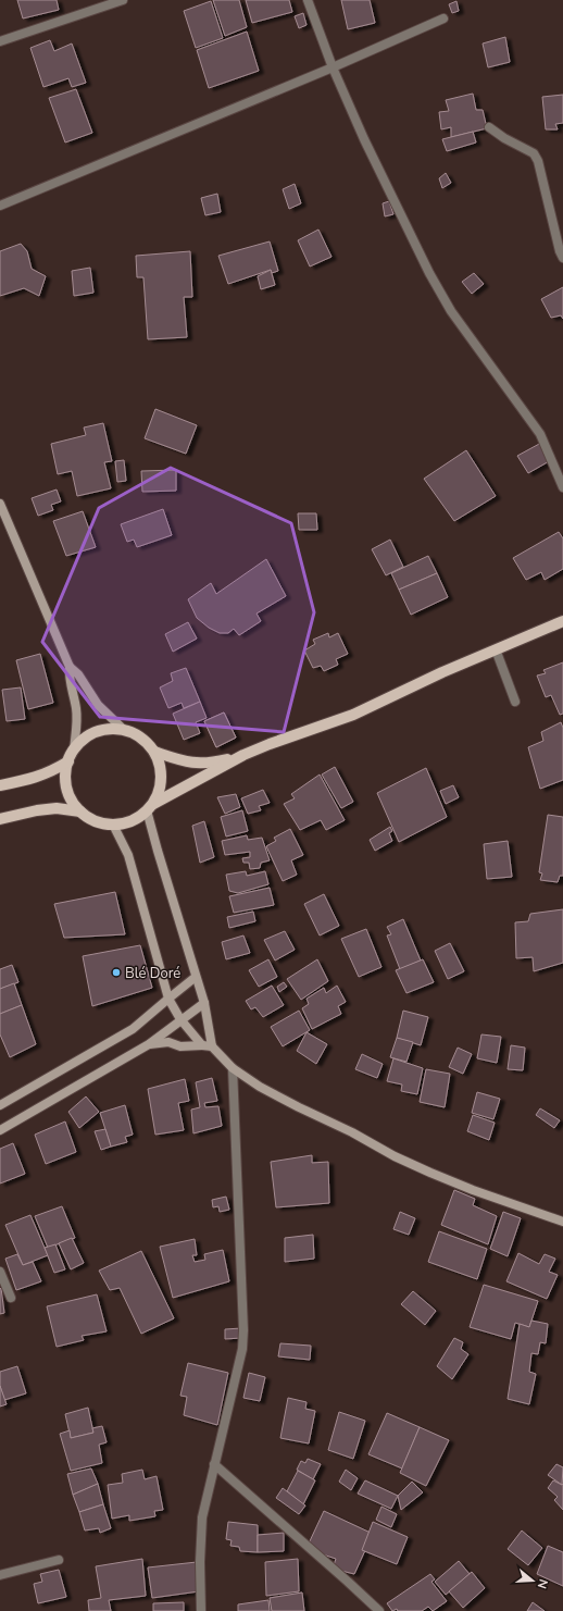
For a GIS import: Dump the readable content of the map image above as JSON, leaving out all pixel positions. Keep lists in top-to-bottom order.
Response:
{
  "places": ["Blé Doré"],
  "north": "right"
}
